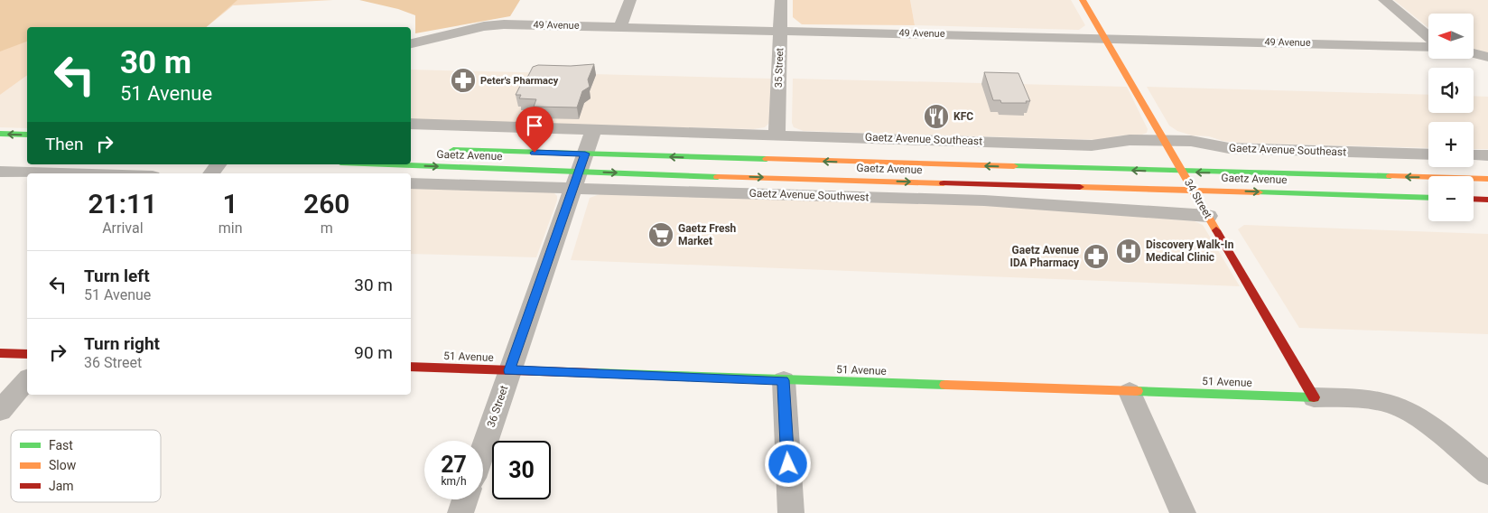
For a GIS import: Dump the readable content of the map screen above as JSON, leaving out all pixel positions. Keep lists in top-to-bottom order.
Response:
{
  "streets": {
    "main road": ["Gaetz Avenue", "34 Street", "51 Avenue"],
    "street": [
      "49 Avenue",
      "35 Street",
      "Gaetz Avenue Southeast",
      "Gaetz Avenue Southwest",
      "36 Street"
    ]
  },
  "crossings": [
    ["49 Avenue", "35 Street"],
    ["49 Avenue", "34 Street"],
    ["35 Street", "Gaetz Avenue Southeast"],
    ["Gaetz Avenue Southeast", "34 Street"],
    ["Gaetz Avenue Southeast", "36 Street"],
    ["Gaetz Avenue", "Gaetz Avenue Southwest"],
    ["Gaetz Avenue", "34 Street"],
    ["Gaetz Avenue", "36 Street"],
    ["Gaetz Avenue Southwest", "34 Street"],
    ["Gaetz Avenue Southwest", "36 Street"],
    ["34 Street", "51 Avenue"],
    ["51 Avenue", "36 Street"]
  ],
  "places": {
    "pharmacy": ["Peter's Pharmacy", "Gaetz Avenue IDA Pharmacy"],
    "restaurant": ["KFC"],
    "supermarket": ["Gaetz Fresh Market"],
    "hospital": ["Discovery Walk-In Medical Clinic"]
  },
  "legend": ["Fast", "Slow", "Jam"],
  "north": "left",
  "page": {
    "map_buttons": ["+", "−"],
    "turn": ["30 m", "51 Avenue"],
    "then": "Then",
    "eta": [
      "21:11",
      "Arrival",
      "1",
      "min",
      "260",
      "m"
    ],
    "list": [
      {
        "name": "Turn left",
        "note": "51 Avenue",
        "value": "30 m"
      },
      {
        "name": "Turn right",
        "note": "36 Street",
        "value": "90 m"
      }
    ],
    "speed": "27 km/h",
    "limit": "30"
  }
}
